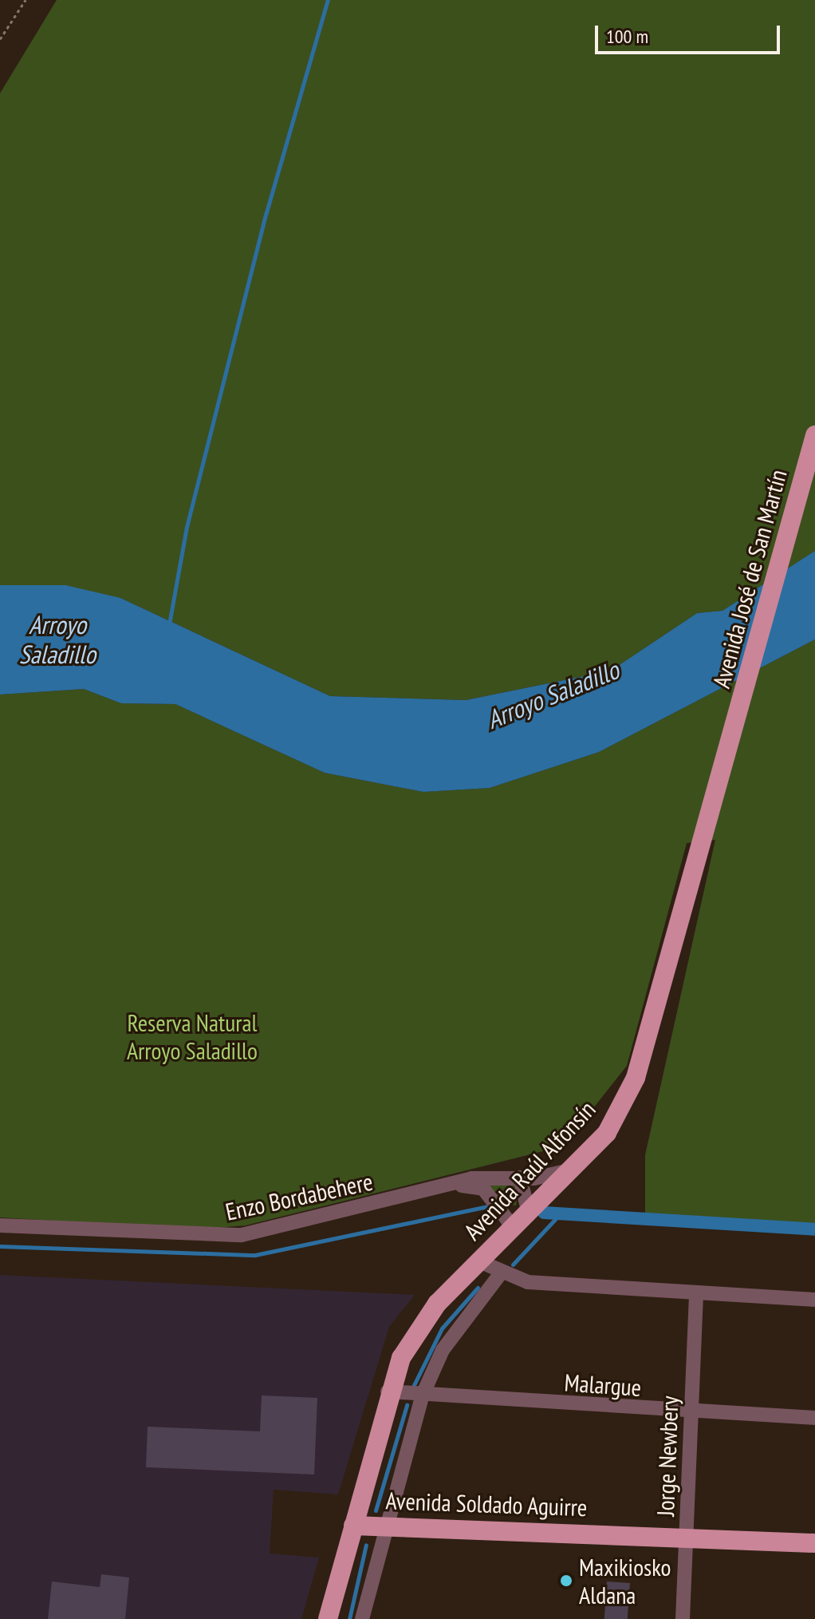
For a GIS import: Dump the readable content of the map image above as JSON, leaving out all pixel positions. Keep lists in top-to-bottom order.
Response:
{
  "streets": {
    "main road": ["Avenida José de San Martín", "Avenida Raúl Alfonsín", "Avenida Soldado Aguirre"],
    "street": ["Enzo Bordabehere", "Malargue", "Jorge Newbery"]
  },
  "crossings": [
    ["Avenida José de San Martín", "Avenida Raúl Alfonsín"],
    ["Avenida Raúl Alfonsín", "Enzo Bordabehere"],
    ["Avenida Raúl Alfonsín", "Malargue"],
    ["Avenida Raúl Alfonsín", "Avenida Soldado Aguirre"],
    ["Malargue", "Jorge Newbery"],
    ["Jorge Newbery", "Avenida Soldado Aguirre"]
  ],
  "water": ["Arroyo Saladillo"],
  "parks": ["Reserva Natural Arroyo Saladillo"],
  "places": ["Maxikiosko Aldana"],
  "scale_bar": "100 m"
}
